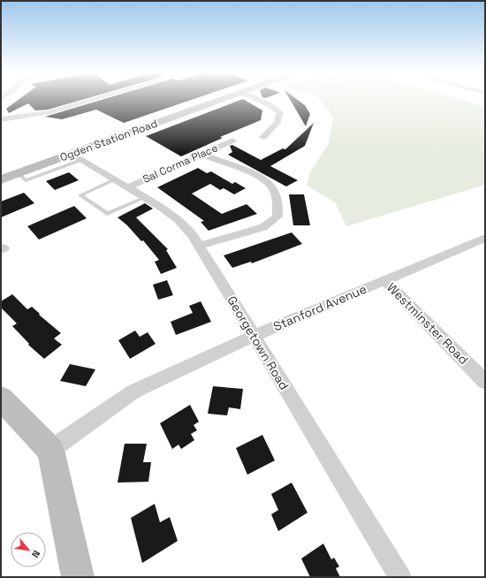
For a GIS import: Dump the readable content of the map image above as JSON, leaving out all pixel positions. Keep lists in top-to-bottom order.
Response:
{
  "streets": {
    "street": [
      "Ogden Station Road",
      "Sal Corma Place",
      "Stanford Avenue",
      "Westminster Road",
      "Georgetown Road"
    ]
  },
  "crossings": [
    ["Ogden Station Road", "Georgetown Road"],
    ["Sal Corma Place", "Georgetown Road"],
    ["Stanford Avenue", "Westminster Road"],
    ["Stanford Avenue", "Georgetown Road"]
  ],
  "north": "bottom right"
}
